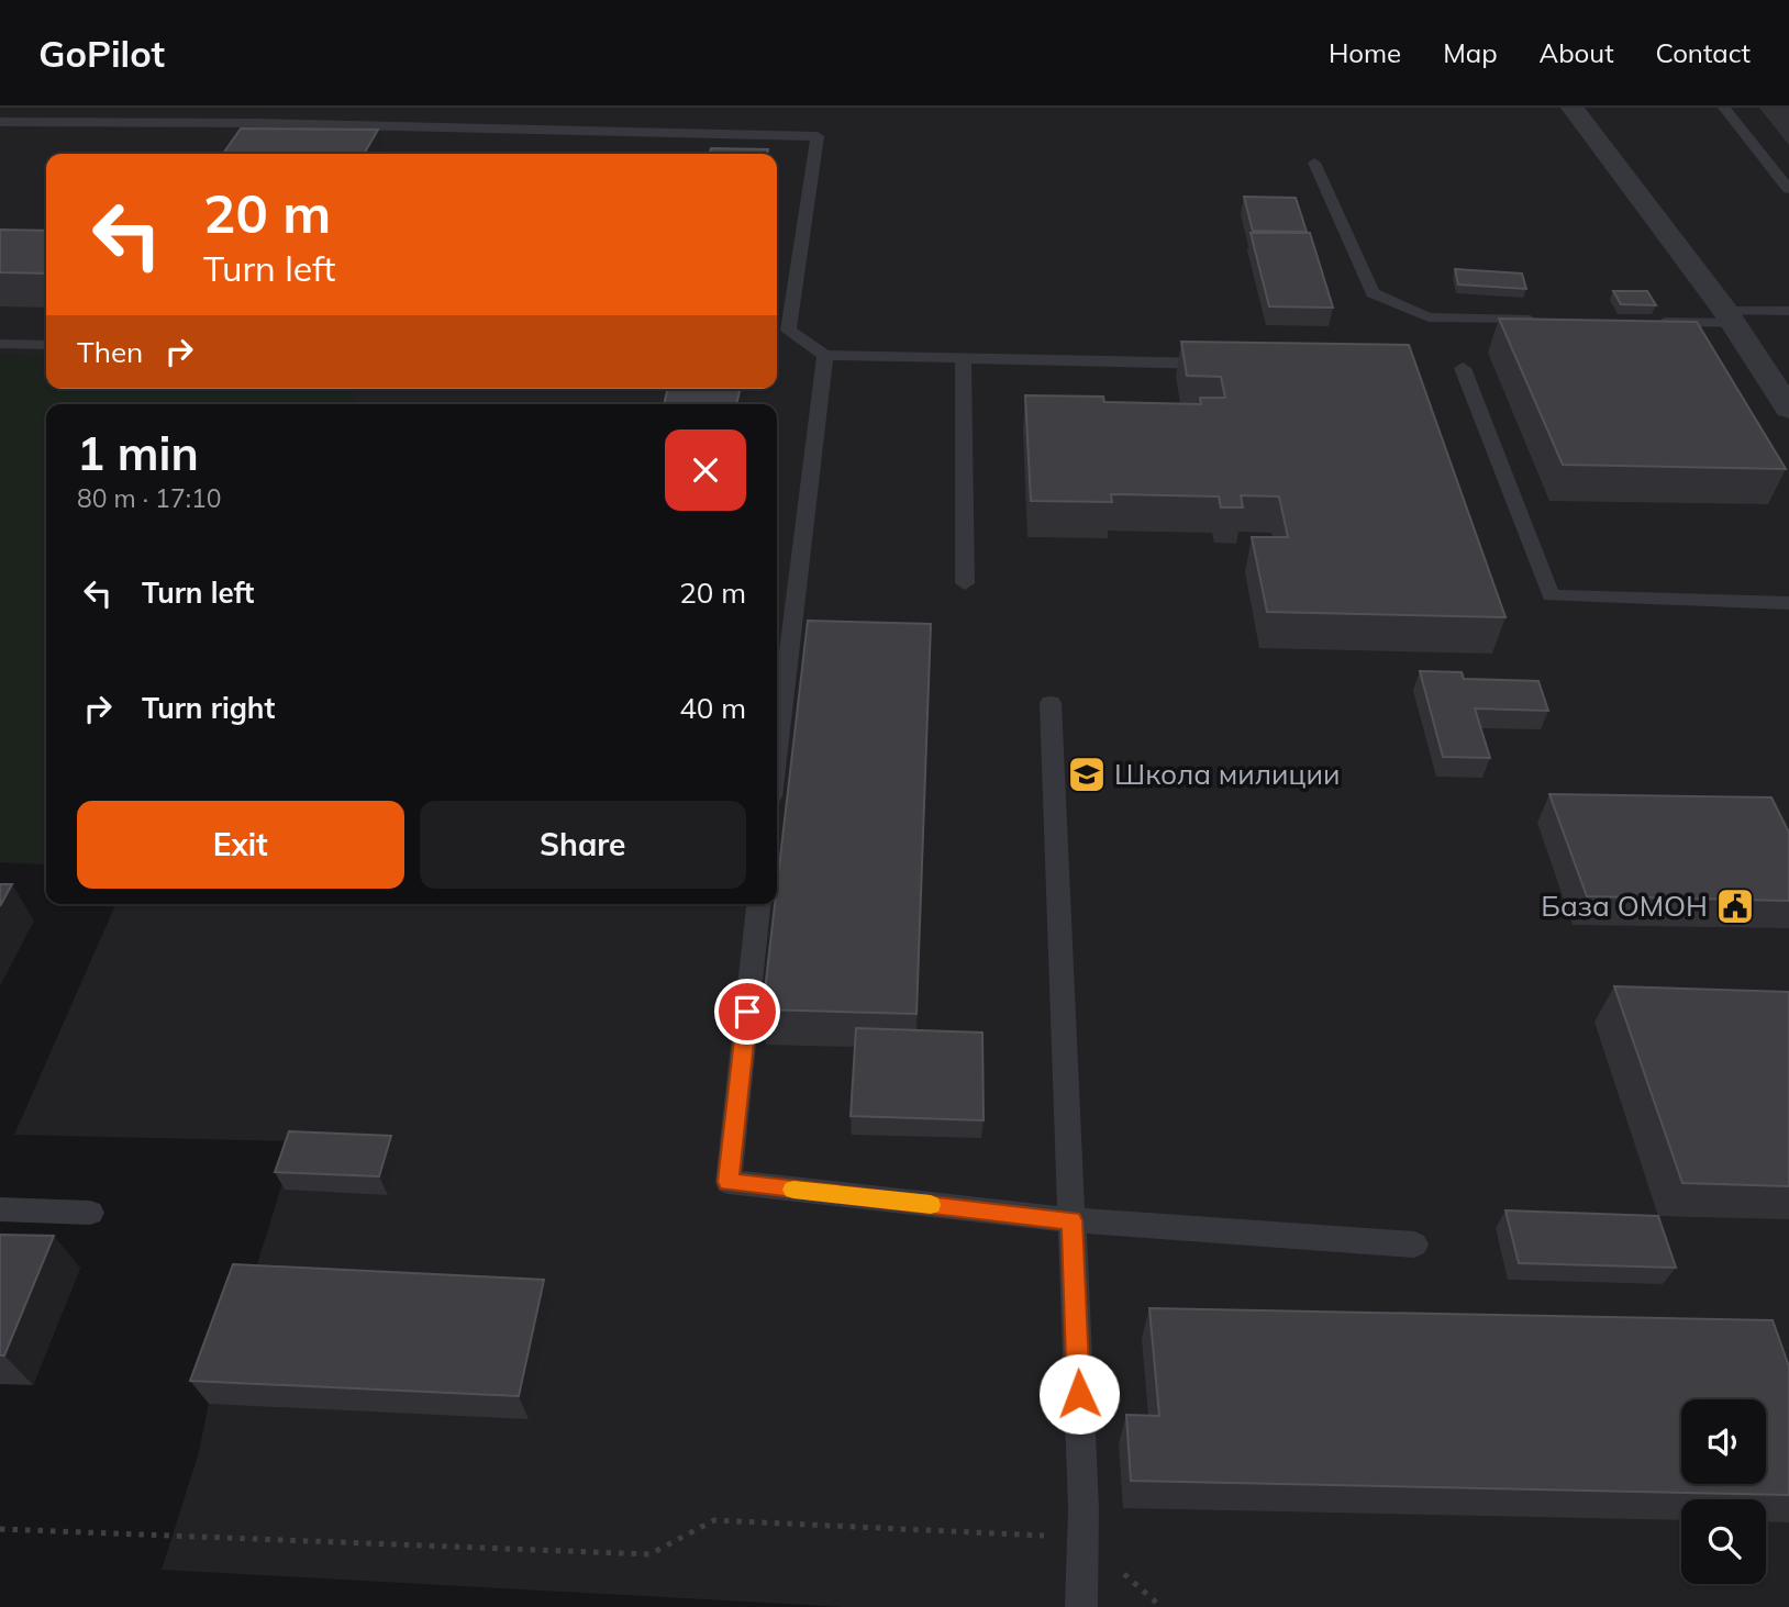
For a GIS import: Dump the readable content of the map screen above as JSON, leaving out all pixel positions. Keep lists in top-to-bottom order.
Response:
{
  "places": {
    "school or university": ["Школа милиции"],
    "public building": ["База ОМОН"]
  },
  "page": {
    "header": "GoPilot",
    "nav": [
      "Home",
      "Map",
      "About",
      "Contact"
    ],
    "turn": ["20 m", "Turn left"],
    "then": "Then",
    "heading": ["1 min", "80 m · 17:10"],
    "list": [
      {
        "name": "Turn left",
        "value": "20 m"
      },
      {
        "name": "Turn right",
        "value": "40 m"
      }
    ],
    "buttons": ["Exit", "Share"]
  }
}
